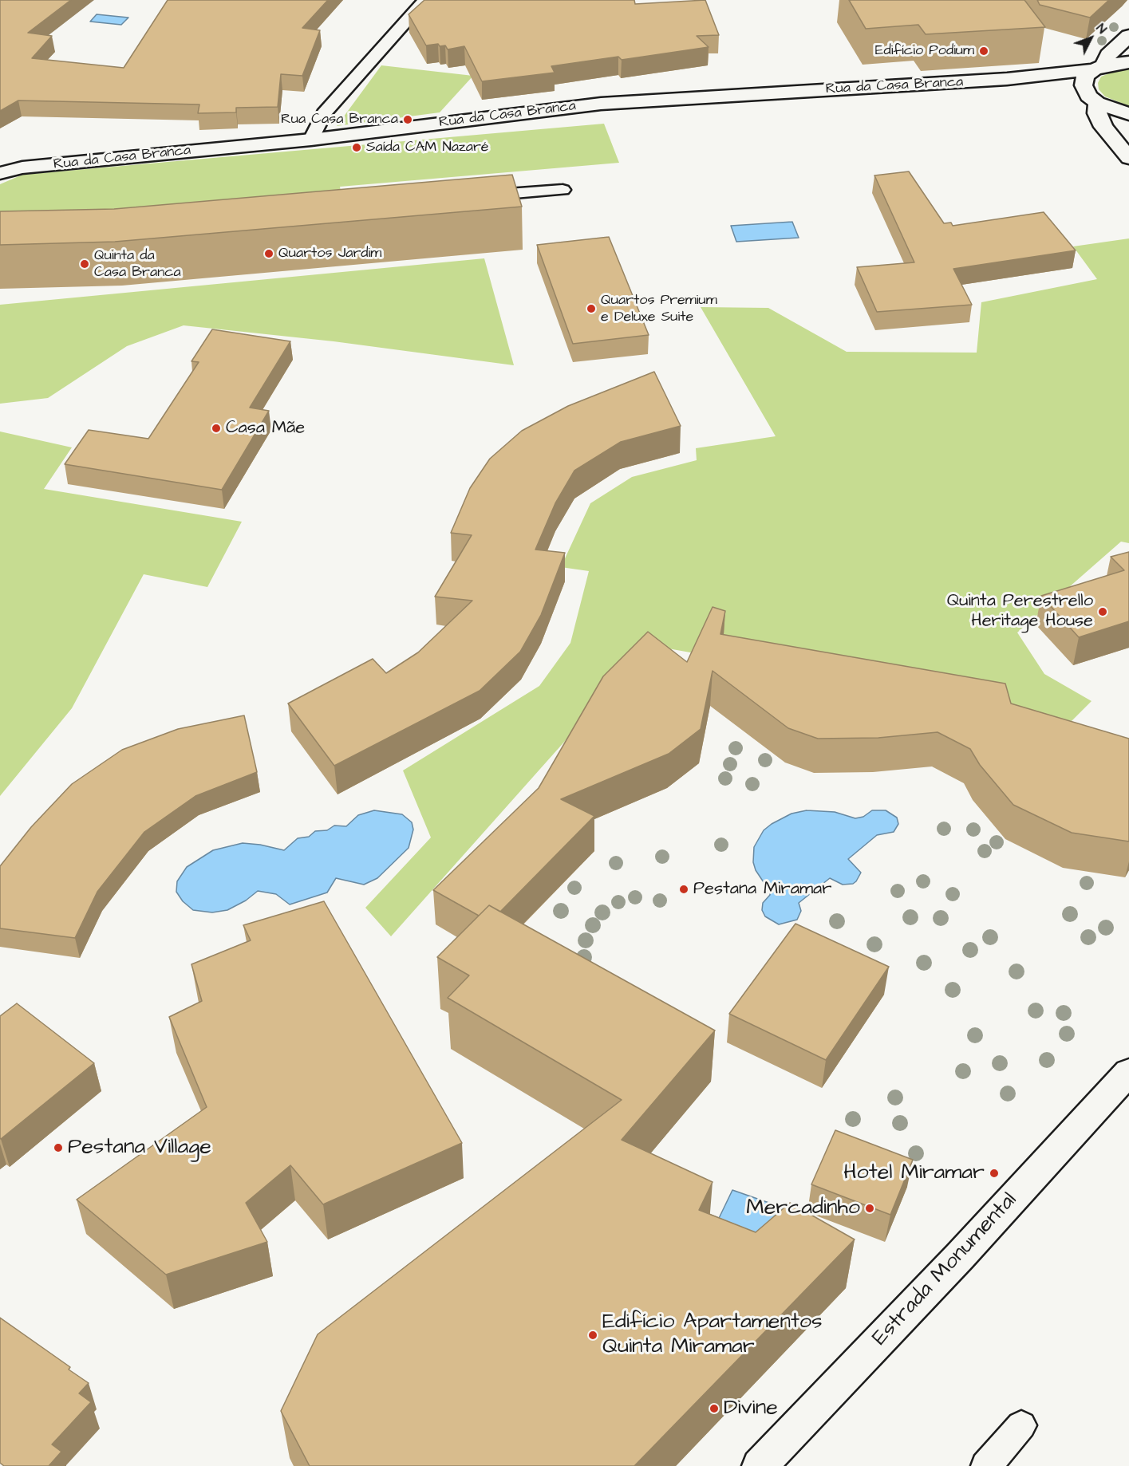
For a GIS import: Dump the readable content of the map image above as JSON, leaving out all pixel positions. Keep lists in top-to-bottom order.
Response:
{
  "streets": {
    "street": ["Rua da Casa Branca", "Estrada Monumental"]
  },
  "places": [
    "Edifício Podium",
    "Rua Casa Branca",
    "Saída CAM Nazaré",
    "Quartos Jardim",
    "Quinta da Casa Branca",
    "Quartos Premium e Deluxe Suite",
    "Casa Mãe",
    "Quinta Perestrello Heritage House",
    "Pestana Miramar",
    "Pestana Village",
    "Hotel Miramar",
    "Mercadinho",
    "Edifício Apartamentos Quinta Miramar",
    "Divine"
  ],
  "north": "top right"
}
